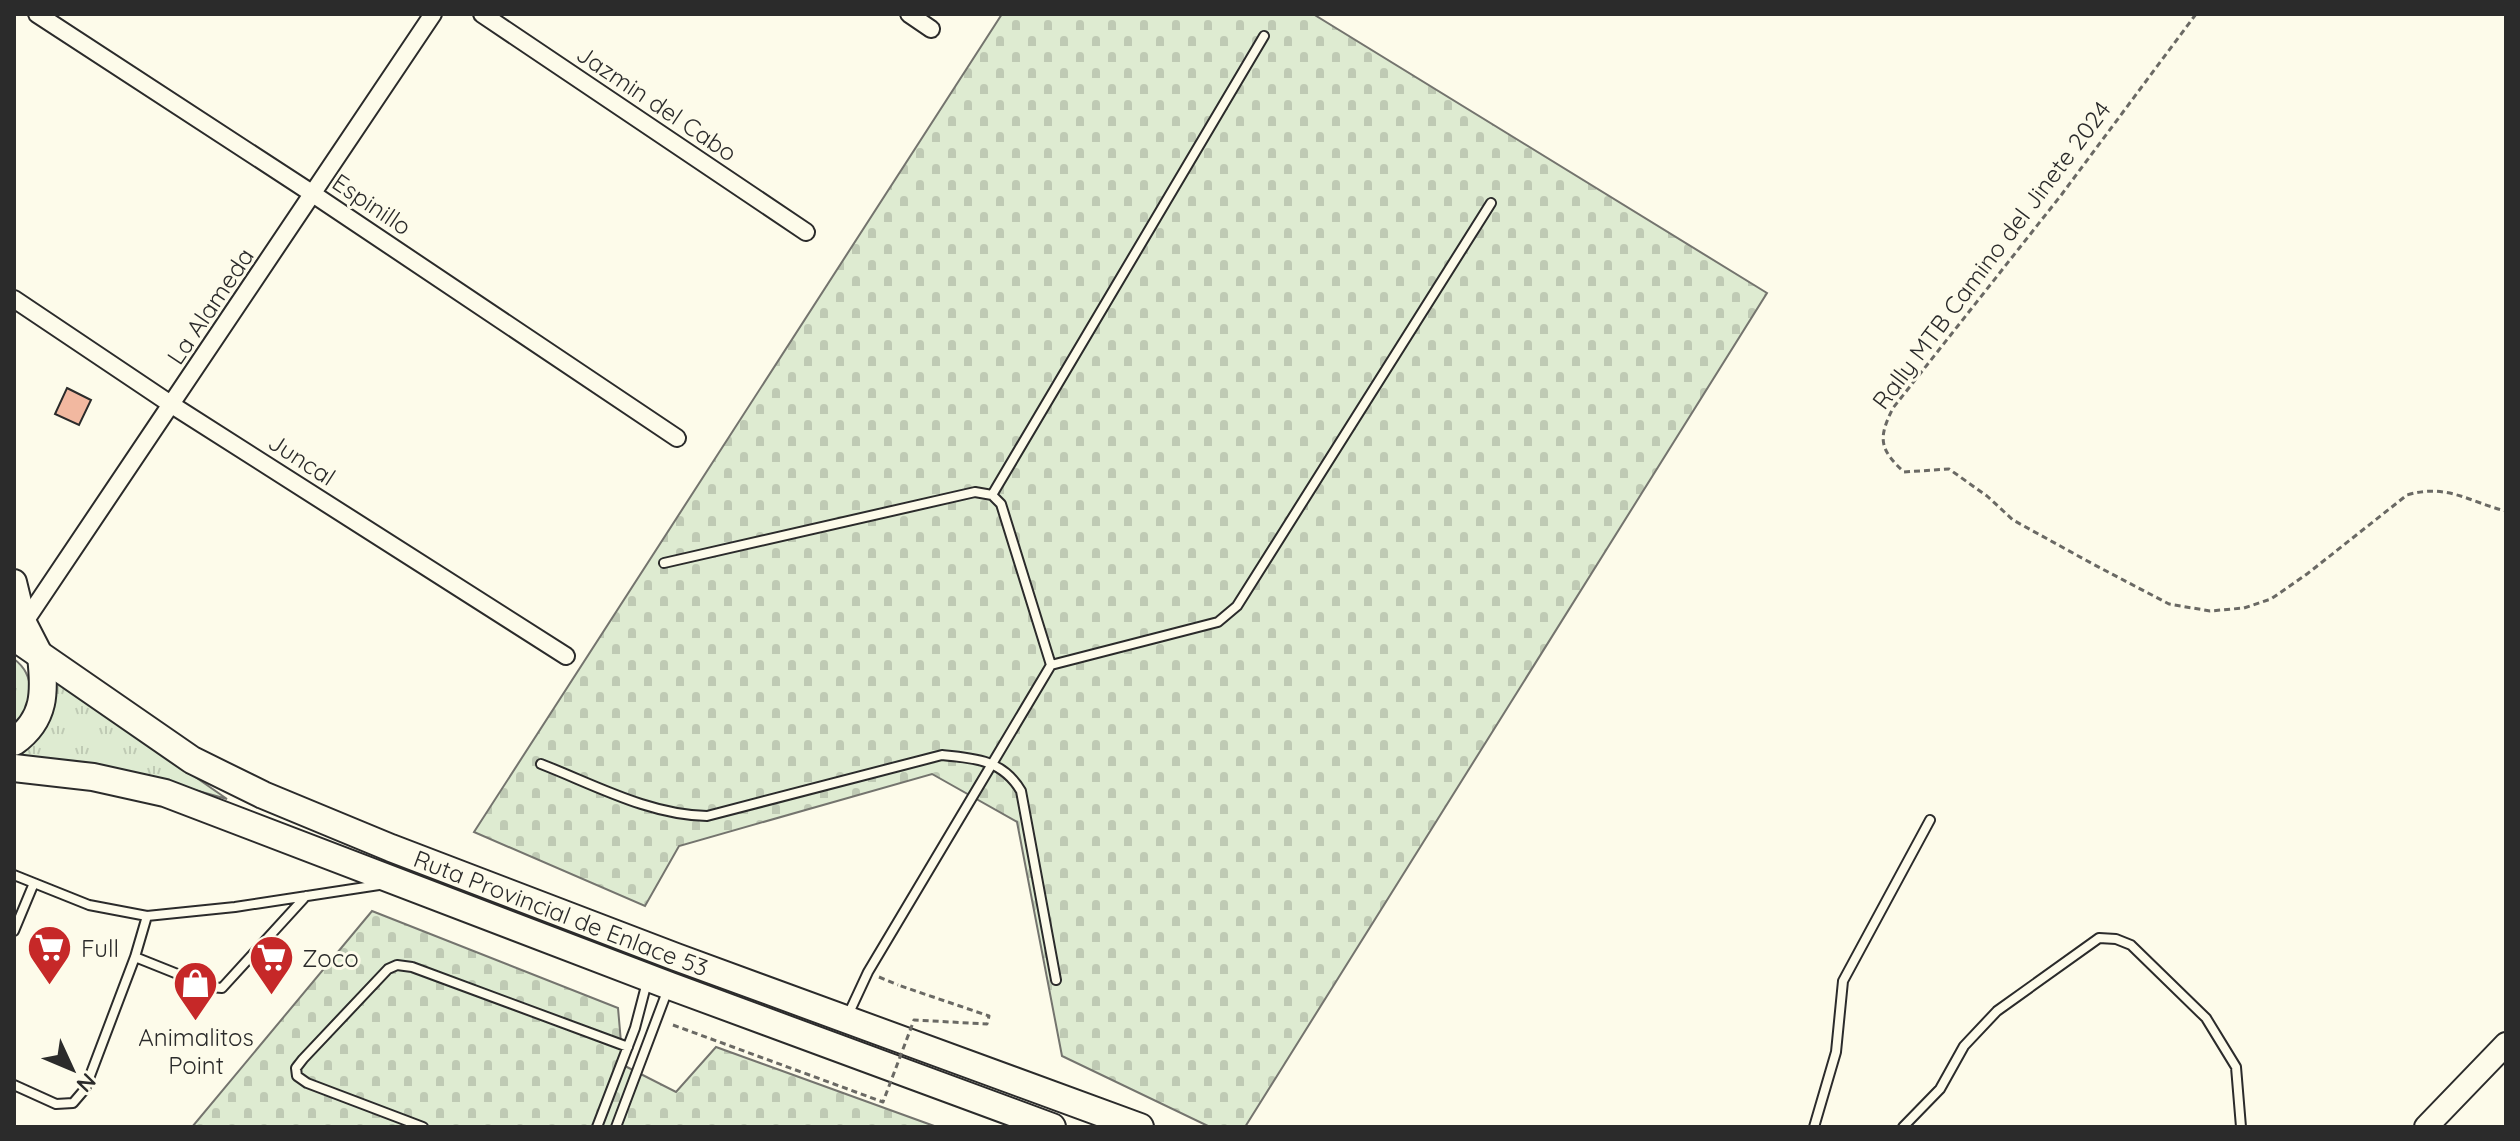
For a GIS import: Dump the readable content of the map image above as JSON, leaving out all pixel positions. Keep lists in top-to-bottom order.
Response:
{
  "streets": {
    "main road": ["Ruta Provincial de Enlace 53"],
    "street": [
      "Jazmin del Cabo",
      "Espinillo",
      "La Alameda",
      "Juncal"
    ],
    "path": ["Rally MTB Camino del Jinete 2024"]
  },
  "crossings": [
    ["Espinillo", "La Alameda"],
    ["La Alameda", "Juncal"],
    ["La Alameda", "Ruta Provincial de Enlace 53"]
  ],
  "places": {
    "supermarket": ["Full", "Zoco"],
    "shop": ["Animalitos Point"]
  },
  "north": "bottom right"
}
